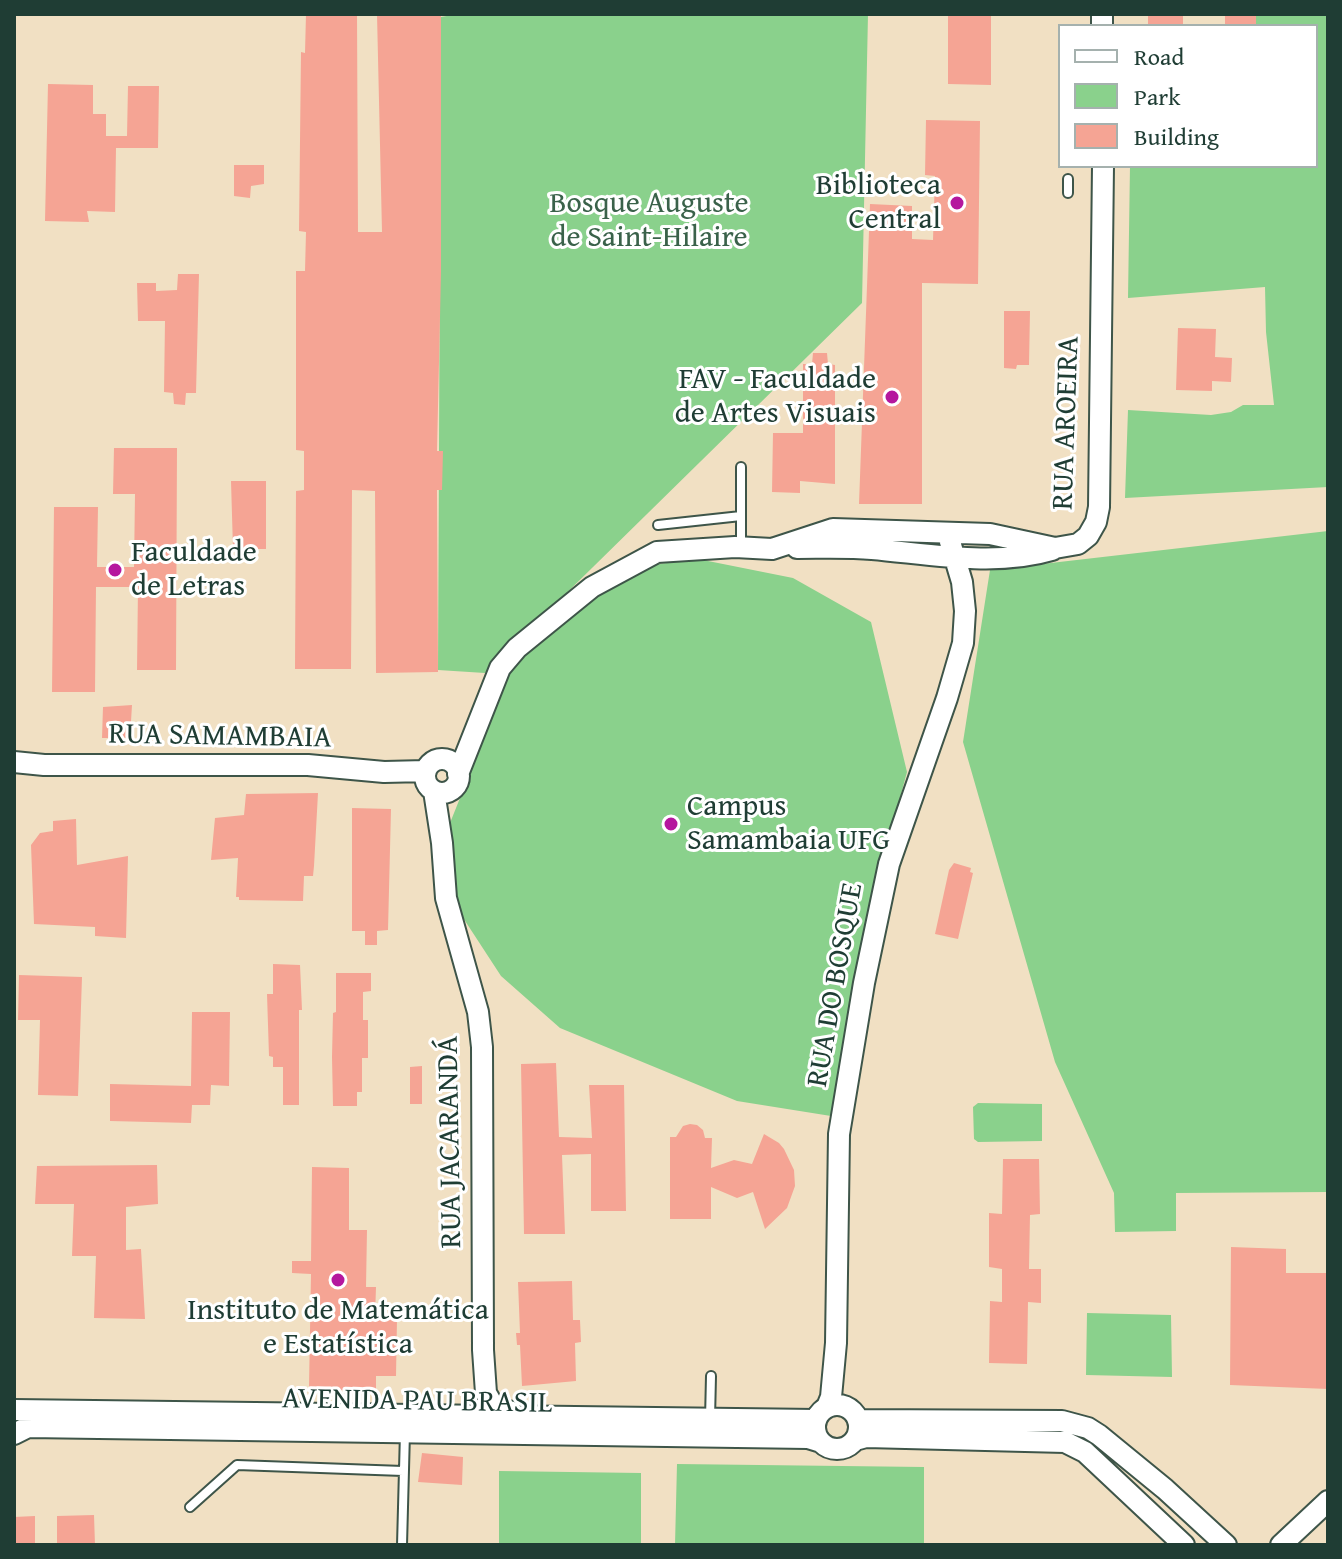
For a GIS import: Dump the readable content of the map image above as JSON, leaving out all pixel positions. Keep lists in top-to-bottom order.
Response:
{
  "streets": {
    "street": [
      "RUA AROEIRA",
      "RUA SAMAMBAIA",
      "RUA DO BOSQUE",
      "RUA JACARANDÁ",
      "AVENIDA PAU BRASIL"
    ]
  },
  "crossings": [
    ["RUA AROEIRA", "RUA SAMAMBAIA"],
    ["RUA AROEIRA", "RUA JACARANDÁ"],
    ["RUA SAMAMBAIA", "RUA JACARANDÁ"],
    ["RUA DO BOSQUE", "AVENIDA PAU BRASIL"]
  ],
  "parks": ["Bosque Auguste de Saint-Hilaire"],
  "places": [
    "Biblioteca Central",
    "FAV - Faculdade de Artes Visuais",
    "Faculdade de Letras",
    "Campus Samambaia UFG",
    "Instituto de Matemática e Estatística"
  ],
  "legend": ["Road", "Park", "Building"]
}
